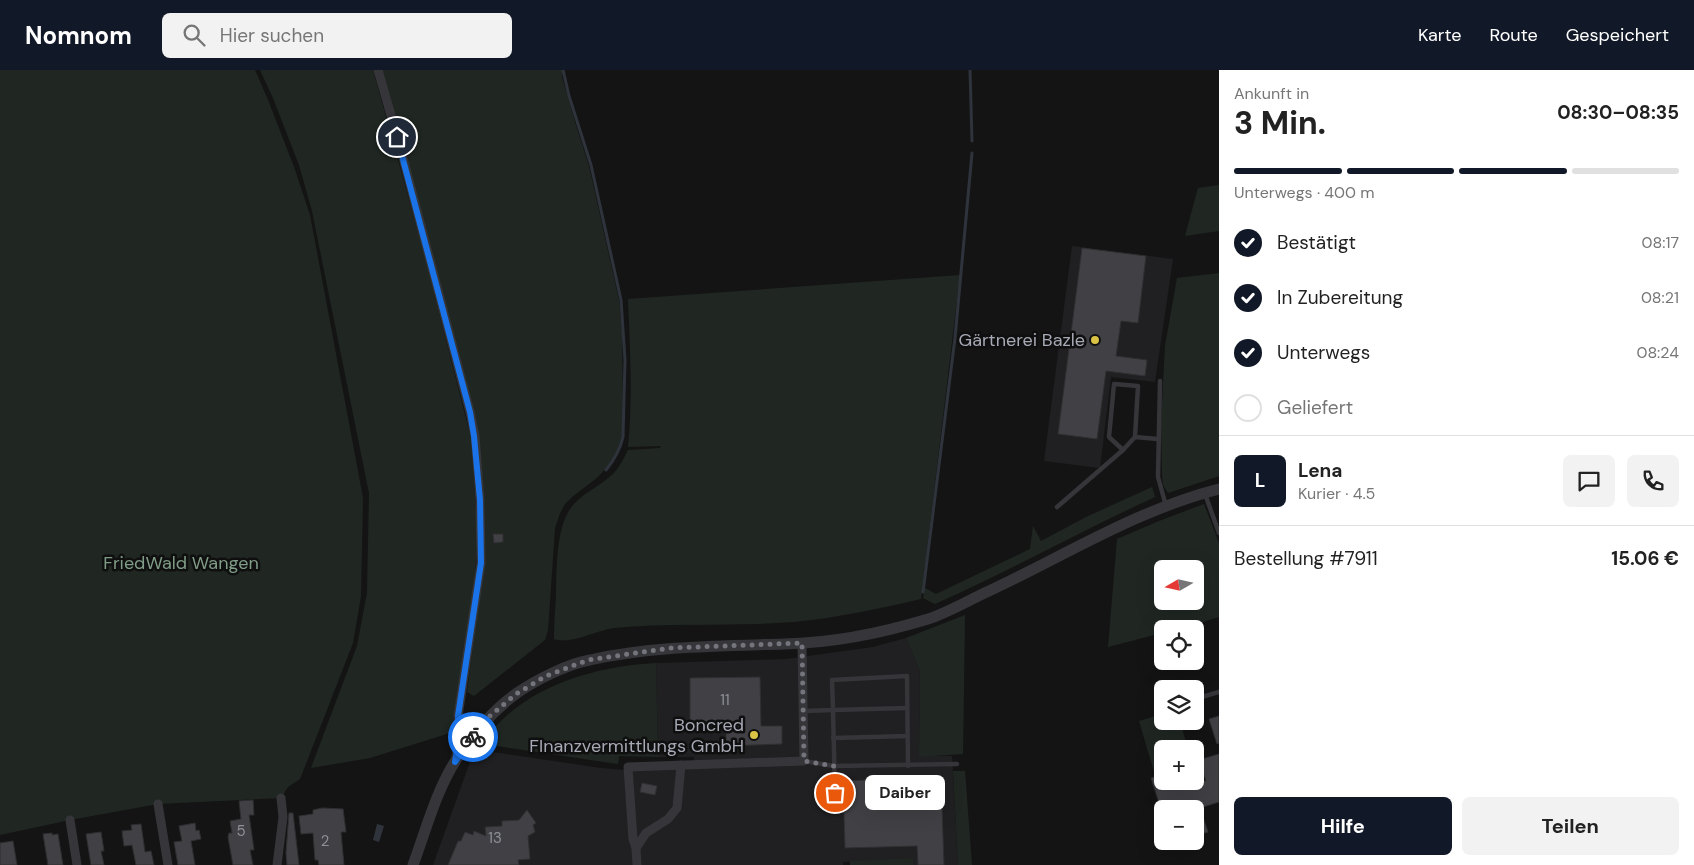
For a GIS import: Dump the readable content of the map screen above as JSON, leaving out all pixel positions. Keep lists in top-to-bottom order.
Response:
{
  "parks": ["FriedWald Wangen"],
  "places": ["Gärtnerei Bazle", "Boncred FInanzvermittlungs GmbH", "Daiber"],
  "house_numbers": [
    "11",
    "5",
    "13",
    "2"
  ],
  "north": "left",
  "page": {
    "header": "Nomnom",
    "search": "Hier suchen",
    "nav": ["Karte", "Route", "Gespeichert"],
    "heading": ["3 Min.", "Ankunft in", "08:30–08:35"],
    "panel": [
      "Lena",
      "Kurier · 4.5",
      "Bestellung #7911",
      "15.06 €"
    ],
    "bar": "Unterwegs · 400 m",
    "list": [
      ["Bestätigt", "08:17"],
      ["In Zubereitung", "08:21"],
      ["Unterwegs", "08:24"],
      "Geliefert"
    ],
    "round": "L",
    "map_buttons": ["+", "−"],
    "bubble": "Daiber",
    "buttons": ["Hilfe", "Teilen"]
  }
}
